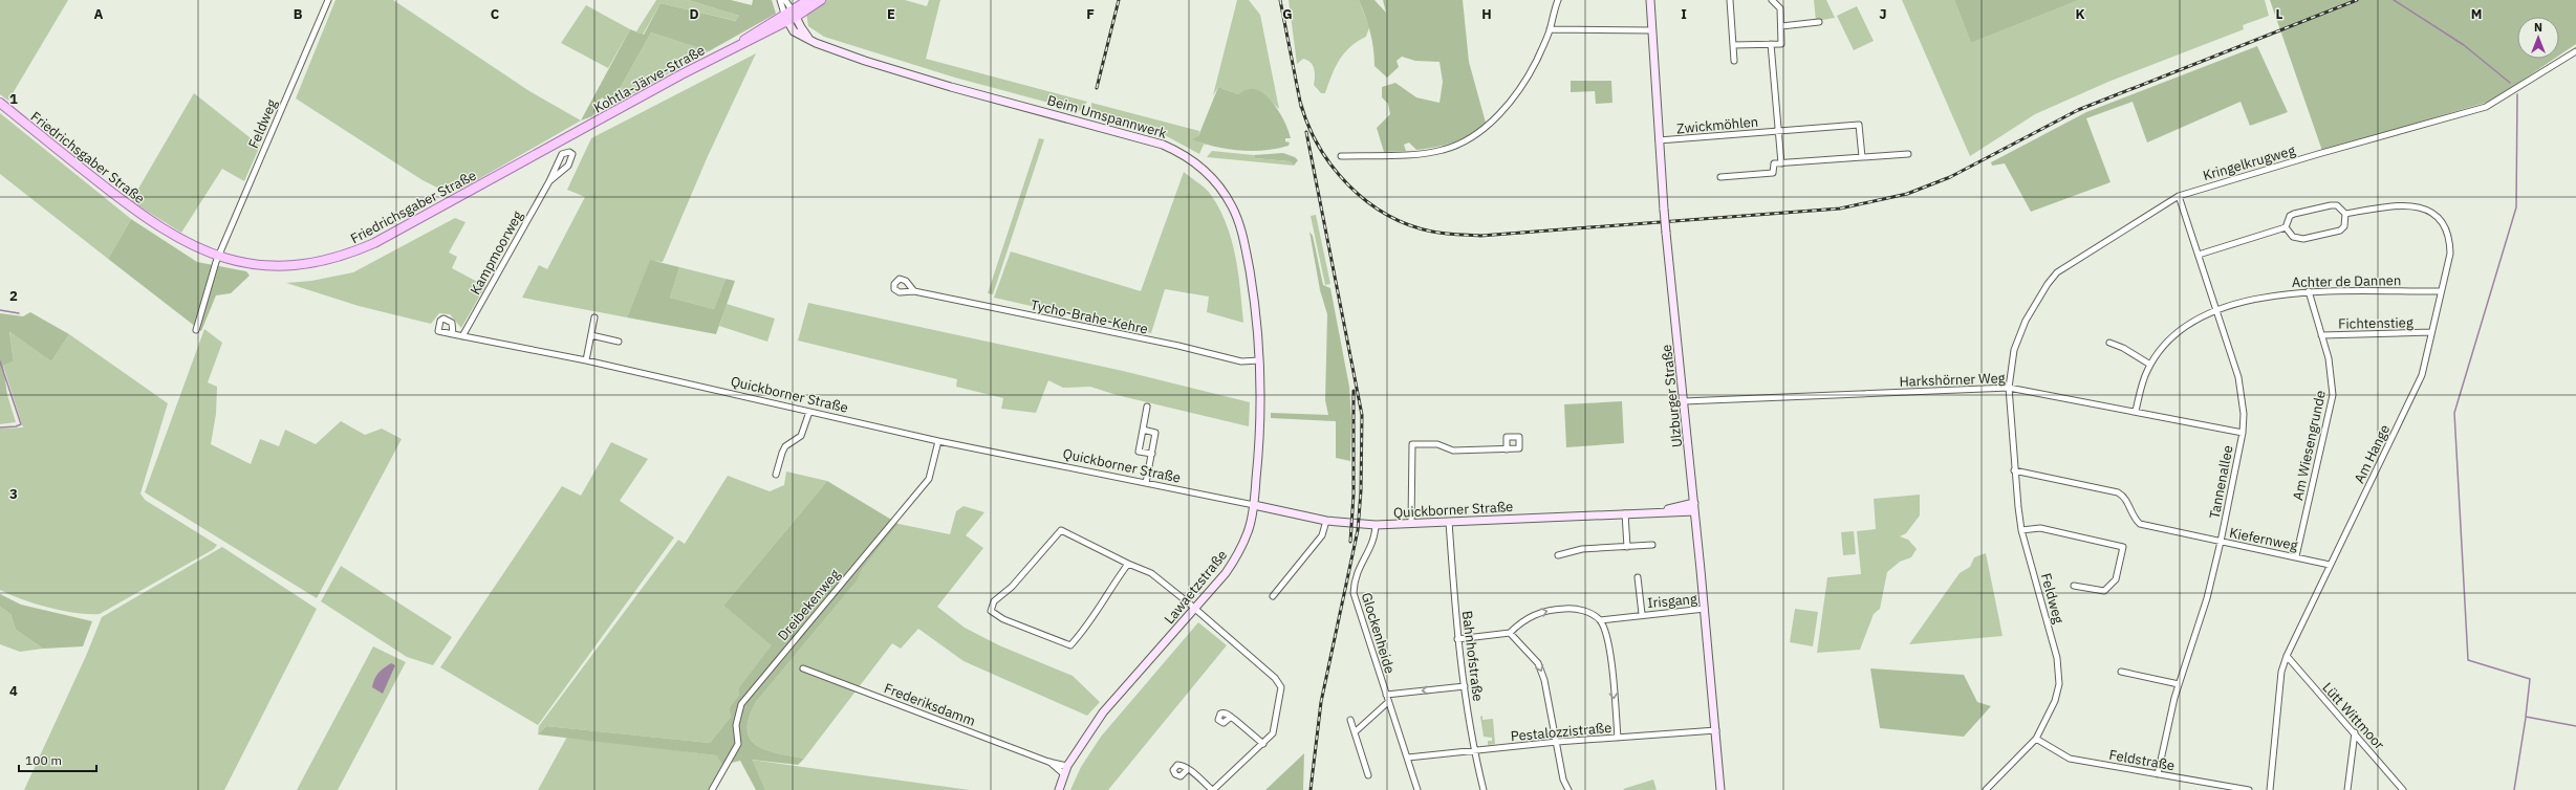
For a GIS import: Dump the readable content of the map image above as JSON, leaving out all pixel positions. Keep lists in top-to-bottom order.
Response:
{
  "streets": {
    "main road": ["Kohtla-Järve-Straße", "Friedrichsgaber Straße"],
    "street": [
      "Beim Umspannwerk",
      "Feldweg",
      "Zwickmöhlen",
      "Kringelkrugweg",
      "Kampmoorweg",
      "Achter de Dannen",
      "Tycho-Brahe-Kehre",
      "Fichtenstieg",
      "Harkshörner Weg",
      "Quickborner Straße",
      "Ulzburger Straße",
      "Am Wiesengrunde",
      "Am Hange",
      "Tannenallee",
      "Kiefernweg",
      "Lawaetzstraße",
      "Irisgang",
      "Dreibekenweg",
      "Glockenheide",
      "Bahnhofstraße",
      "Frederiksdamm",
      "Lütt Wittmoor",
      "Pestalozzistraße",
      "Feldstraße"
    ]
  },
  "crossings": [
    ["Kohtla-Järve-Straße", "Beim Umspannwerk"],
    ["Kohtla-Järve-Straße", "Friedrichsgaber Straße"],
    ["Beim Umspannwerk", "Tycho-Brahe-Kehre"],
    ["Beim Umspannwerk", "Quickborner Straße"],
    ["Beim Umspannwerk", "Lawaetzstraße"],
    ["Feldweg", "Friedrichsgaber Straße"],
    ["Feldweg", "Kringelkrugweg"],
    ["Feldweg", "Harkshörner Weg"],
    ["Feldweg", "Kiefernweg"],
    ["Feldweg", "Feldstraße"],
    ["Zwickmöhlen", "Ulzburger Straße"],
    ["Kringelkrugweg", "Harkshörner Weg"],
    ["Kringelkrugweg", "Tannenallee"],
    ["Kampmoorweg", "Quickborner Straße"],
    ["Achter de Dannen", "Harkshörner Weg"],
    ["Achter de Dannen", "Am Wiesengrunde"],
    ["Achter de Dannen", "Am Hange"],
    ["Achter de Dannen", "Tannenallee"],
    ["Fichtenstieg", "Am Wiesengrunde"],
    ["Fichtenstieg", "Am Hange"],
    ["Harkshörner Weg", "Ulzburger Straße"],
    ["Harkshörner Weg", "Tannenallee"],
    ["Quickborner Straße", "Ulzburger Straße"],
    ["Quickborner Straße", "Lawaetzstraße"],
    ["Quickborner Straße", "Dreibekenweg"],
    ["Quickborner Straße", "Glockenheide"],
    ["Quickborner Straße", "Bahnhofstraße"],
    ["Ulzburger Straße", "Irisgang"],
    ["Ulzburger Straße", "Pestalozzistraße"],
    ["Am Wiesengrunde", "Kiefernweg"],
    ["Am Hange", "Kiefernweg"],
    ["Am Hange", "Lütt Wittmoor"],
    ["Tannenallee", "Kiefernweg"],
    ["Tannenallee", "Feldstraße"],
    ["Lawaetzstraße", "Frederiksdamm"],
    ["Glockenheide", "Pestalozzistraße"],
    ["Bahnhofstraße", "Pestalozzistraße"]
  ],
  "scale_bar": "100 m",
  "north": "top",
  "grid": {
    "columns": [
      "A",
      "B",
      "C",
      "D",
      "E",
      "F",
      "G",
      "H",
      "I",
      "J",
      "K",
      "L",
      "M"
    ],
    "rows": [
      "1",
      "2",
      "3",
      "4"
    ]
  }
}
